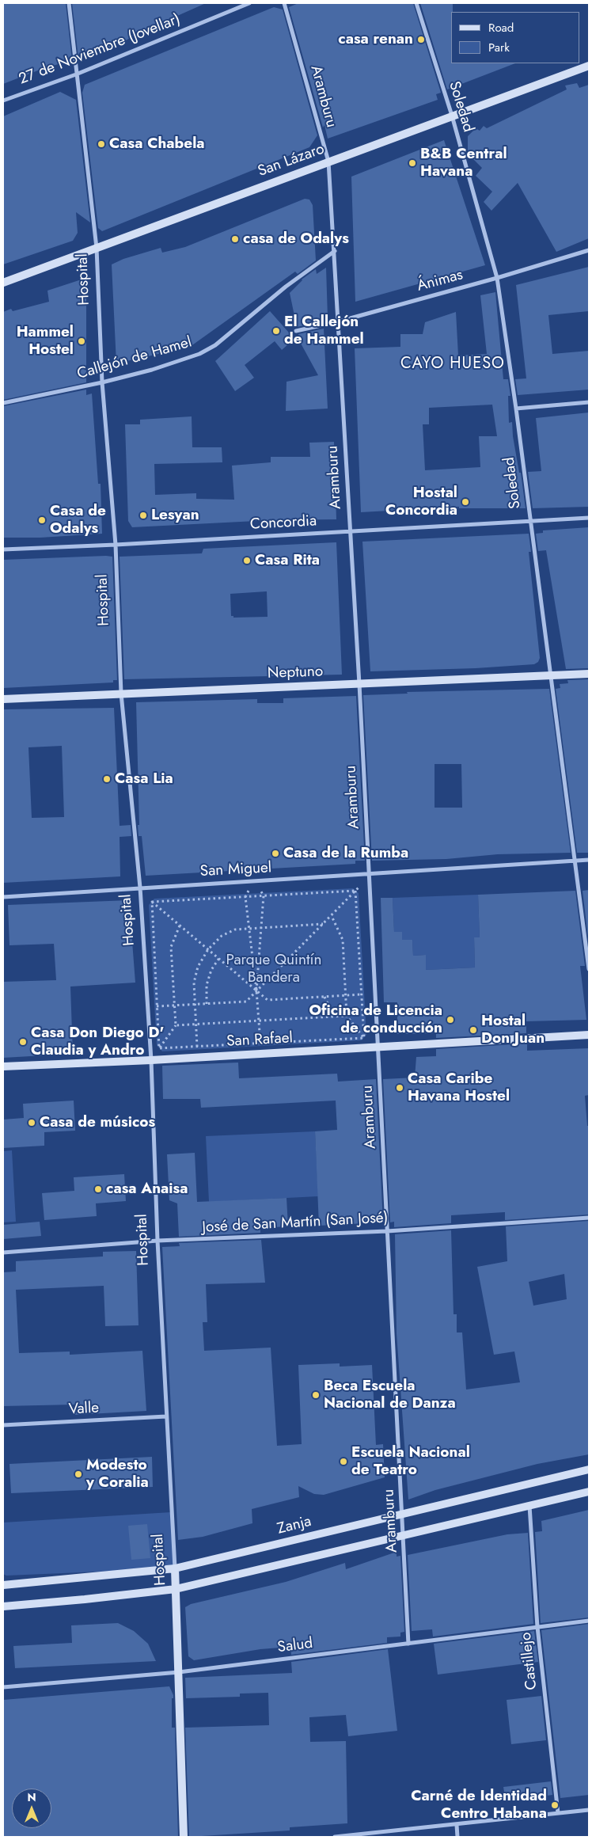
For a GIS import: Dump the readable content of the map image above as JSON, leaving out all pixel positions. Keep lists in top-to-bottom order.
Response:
{
  "streets": {
    "main road": [
      "San Lázaro",
      "Hospital",
      "Neptuno",
      "San Rafael",
      "Zanja"
    ],
    "street": [
      "27 de Noviembre (Jovellar)",
      "Aramburu",
      "Soledad",
      "Ánimas",
      "Callejón de Hamel",
      "Concordia",
      "San Miguel",
      "José de San Martín (San José)",
      "Valle",
      "Salud",
      "Castillejo"
    ]
  },
  "crossings": [
    ["27 de Noviembre (Jovellar)", "Hospital"],
    ["Aramburu", "San Lázaro"],
    ["Aramburu", "Ánimas"],
    ["Aramburu", "Callejón de Hamel"],
    ["Aramburu", "Concordia"],
    ["Aramburu", "Neptuno"],
    ["Aramburu", "San Miguel"],
    ["Aramburu", "San Rafael"],
    ["Aramburu", "José de San Martín (San José)"],
    ["Aramburu", "Zanja"],
    ["Aramburu", "Salud"],
    ["Soledad", "San Lázaro"],
    ["Soledad", "Ánimas"],
    ["Soledad", "Concordia"],
    ["Soledad", "Neptuno"],
    ["Soledad", "San Miguel"],
    ["San Lázaro", "Hospital"],
    ["Hospital", "Callejón de Hamel"],
    ["Hospital", "Concordia"],
    ["Hospital", "Neptuno"],
    ["Hospital", "San Miguel"],
    ["Hospital", "San Rafael"],
    ["Hospital", "José de San Martín (San José)"],
    ["Hospital", "Valle"],
    ["Hospital", "Zanja"],
    ["Hospital", "Salud"],
    ["Salud", "Castillejo"]
  ],
  "districts": ["CAYO HUESO"],
  "parks": ["Parque Quintín Bandera"],
  "places": [
    "casa renan",
    "Casa Chabela",
    "B&B Central Havana",
    "casa de Odalys",
    "El Callejón de Hammel",
    "Hammel Hostel",
    "Hostal Concordia",
    "Lesyan",
    "Casa de Odalys",
    "Casa Rita",
    "Casa Lia",
    "Casa de la Rumba",
    "Oficina de Licencia de conducción",
    "Hostal Don Juan",
    "Casa Don Diego D' Claudia y Andro",
    "Casa Caribe Havana Hostel",
    "Casa de músicos",
    "casa Anaisa",
    "Beca Escuela Nacional de Danza",
    "Escuela Nacional de Teatro",
    "Modesto y Coralia",
    "Carné de Identidad Centro Habana"
  ],
  "legend": ["Road", "Park"],
  "north": "top"
}
